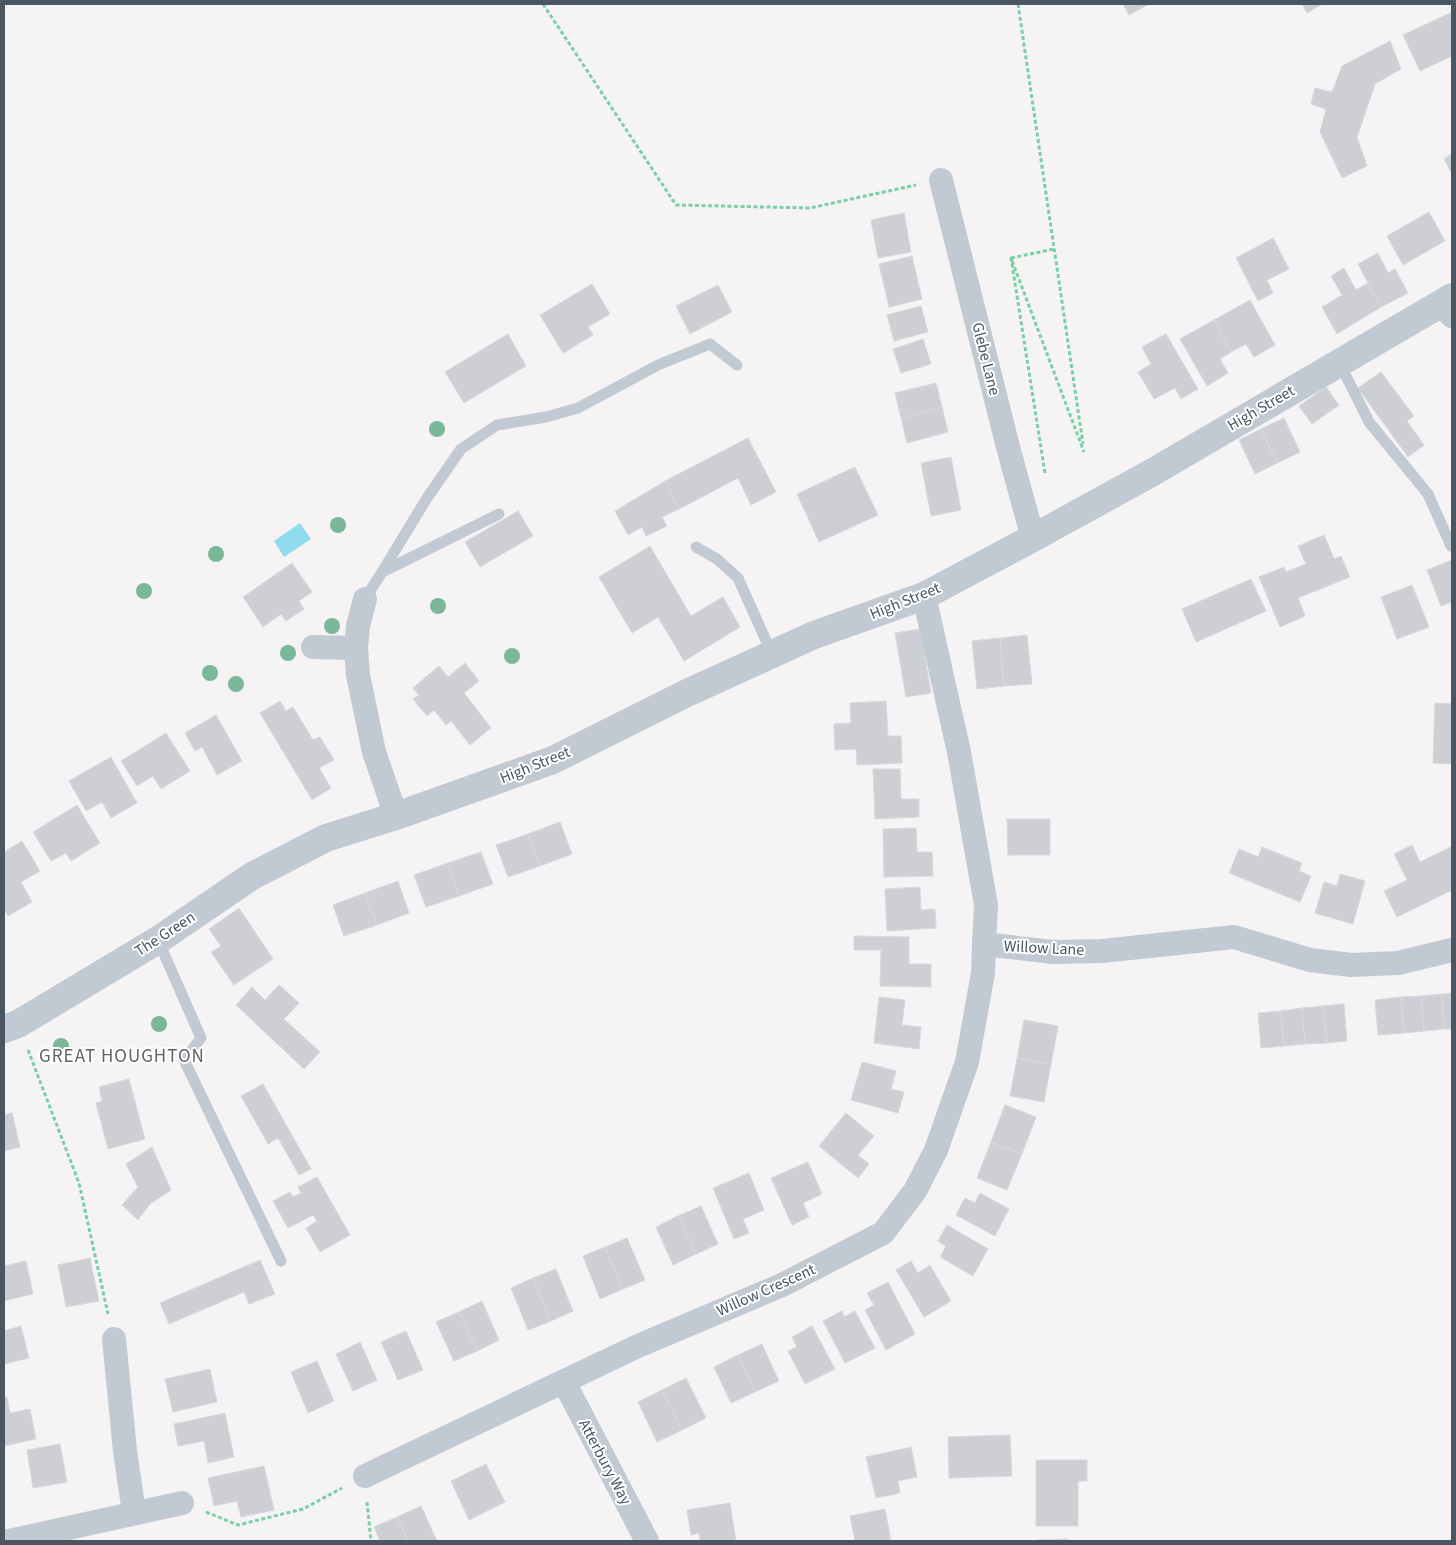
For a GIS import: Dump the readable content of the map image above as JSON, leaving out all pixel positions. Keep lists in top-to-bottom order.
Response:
{
  "streets": {
    "street": [
      "Glebe Lane",
      "High Street",
      "The Green",
      "Willow Lane",
      "Willow Crescent",
      "Atterbury Way"
    ]
  },
  "crossings": [
    ["Glebe Lane", "High Street"],
    ["High Street", "The Green"],
    ["High Street", "Willow Lane"],
    ["Willow Lane", "Willow Crescent"],
    ["Willow Crescent", "Atterbury Way"]
  ],
  "districts": ["GREAT HOUGHTON"]
}
